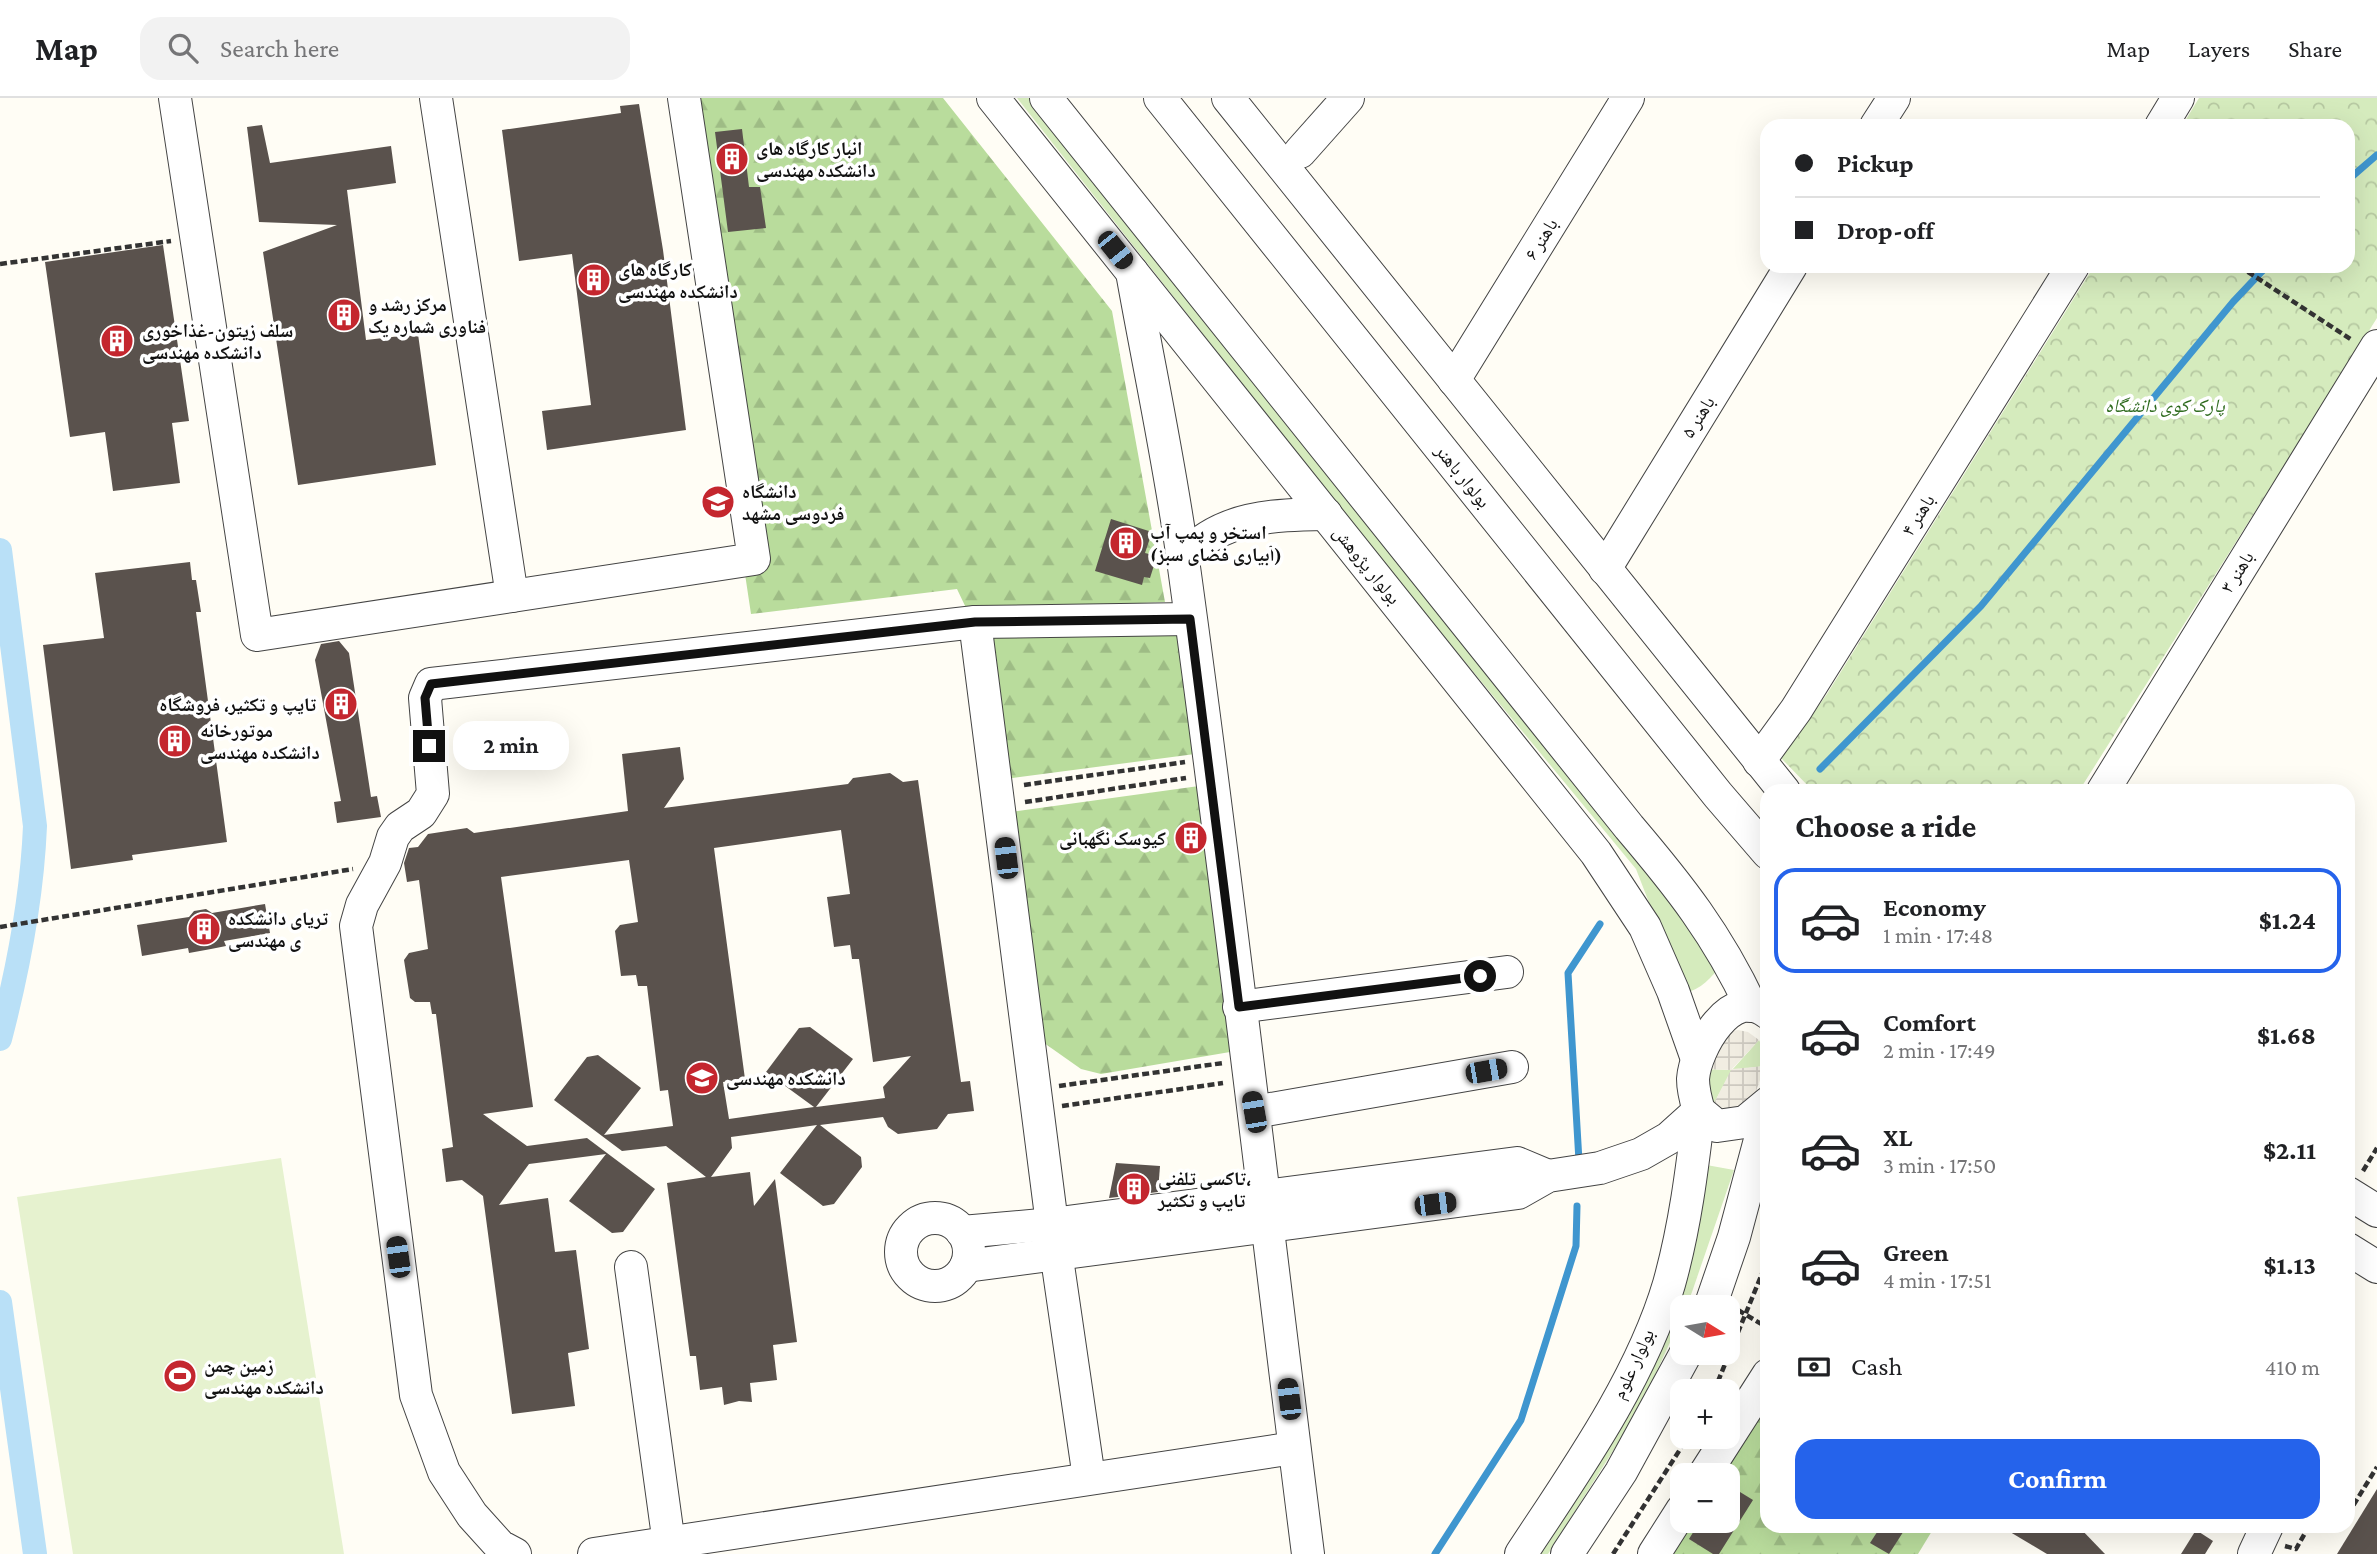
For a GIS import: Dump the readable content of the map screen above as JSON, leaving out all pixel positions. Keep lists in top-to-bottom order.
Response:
{
  "streets": {
    "street": [
      "باهنر ۶",
      "باهنر ۵",
      "بولوار باهنر",
      "باهنر ۴",
      "بولوار پژوهش",
      "باهنر ۳",
      "بولوار علوم"
    ]
  },
  "crossings": [
    ["بولوار پژوهش", "بولوار علوم"]
  ],
  "parks": ["پارک کوی دانشگاه"],
  "places": {
    "building": [
      "انبار کارگاه های دانشکده مهندسی",
      "کارگاه های دانشکده مهندسی",
      "مرکز رشد و فناوری شماره یک",
      "سلف زیتون-غذاخوری دانشکده مهندسی",
      "استخر و پمپ آب (آبیاری فضای سبز)",
      "تایپ و تکثیر، فروشگاه",
      "موتورخانه دانشکده مهندسی",
      "کیوسک نگهبانی",
      "تریای دانشکده ی مهندسی",
      "تاکسی تلفنی، تایپ و تکثیر"
    ],
    "school or university": ["دانشگاه فردوسی مشهد", "دانشکده مهندسی"],
    "sports": ["زمین چمن دانشکده مهندسی"]
  },
  "north": "right",
  "page": {
    "header": "Map",
    "search": "Search here",
    "nav": ["Map", "Layers", "Share"],
    "banner": ["Pickup", "Drop-off"],
    "bubble": "2 min",
    "heading": "Choose a ride",
    "list": [
      {
        "name": "Economy",
        "note": "1 min · 17:48",
        "value": "$1.24"
      },
      {
        "name": "Comfort",
        "note": "2 min · 17:49",
        "value": "$1.68"
      },
      {
        "name": "XL",
        "note": "3 min · 17:50",
        "value": "$2.11"
      },
      {
        "name": "Green",
        "note": "4 min · 17:51",
        "value": "$1.13"
      }
    ],
    "map_buttons": ["+", "−"],
    "pay": ["Cash", "410 m"],
    "buttons": "Confirm"
  }
}
